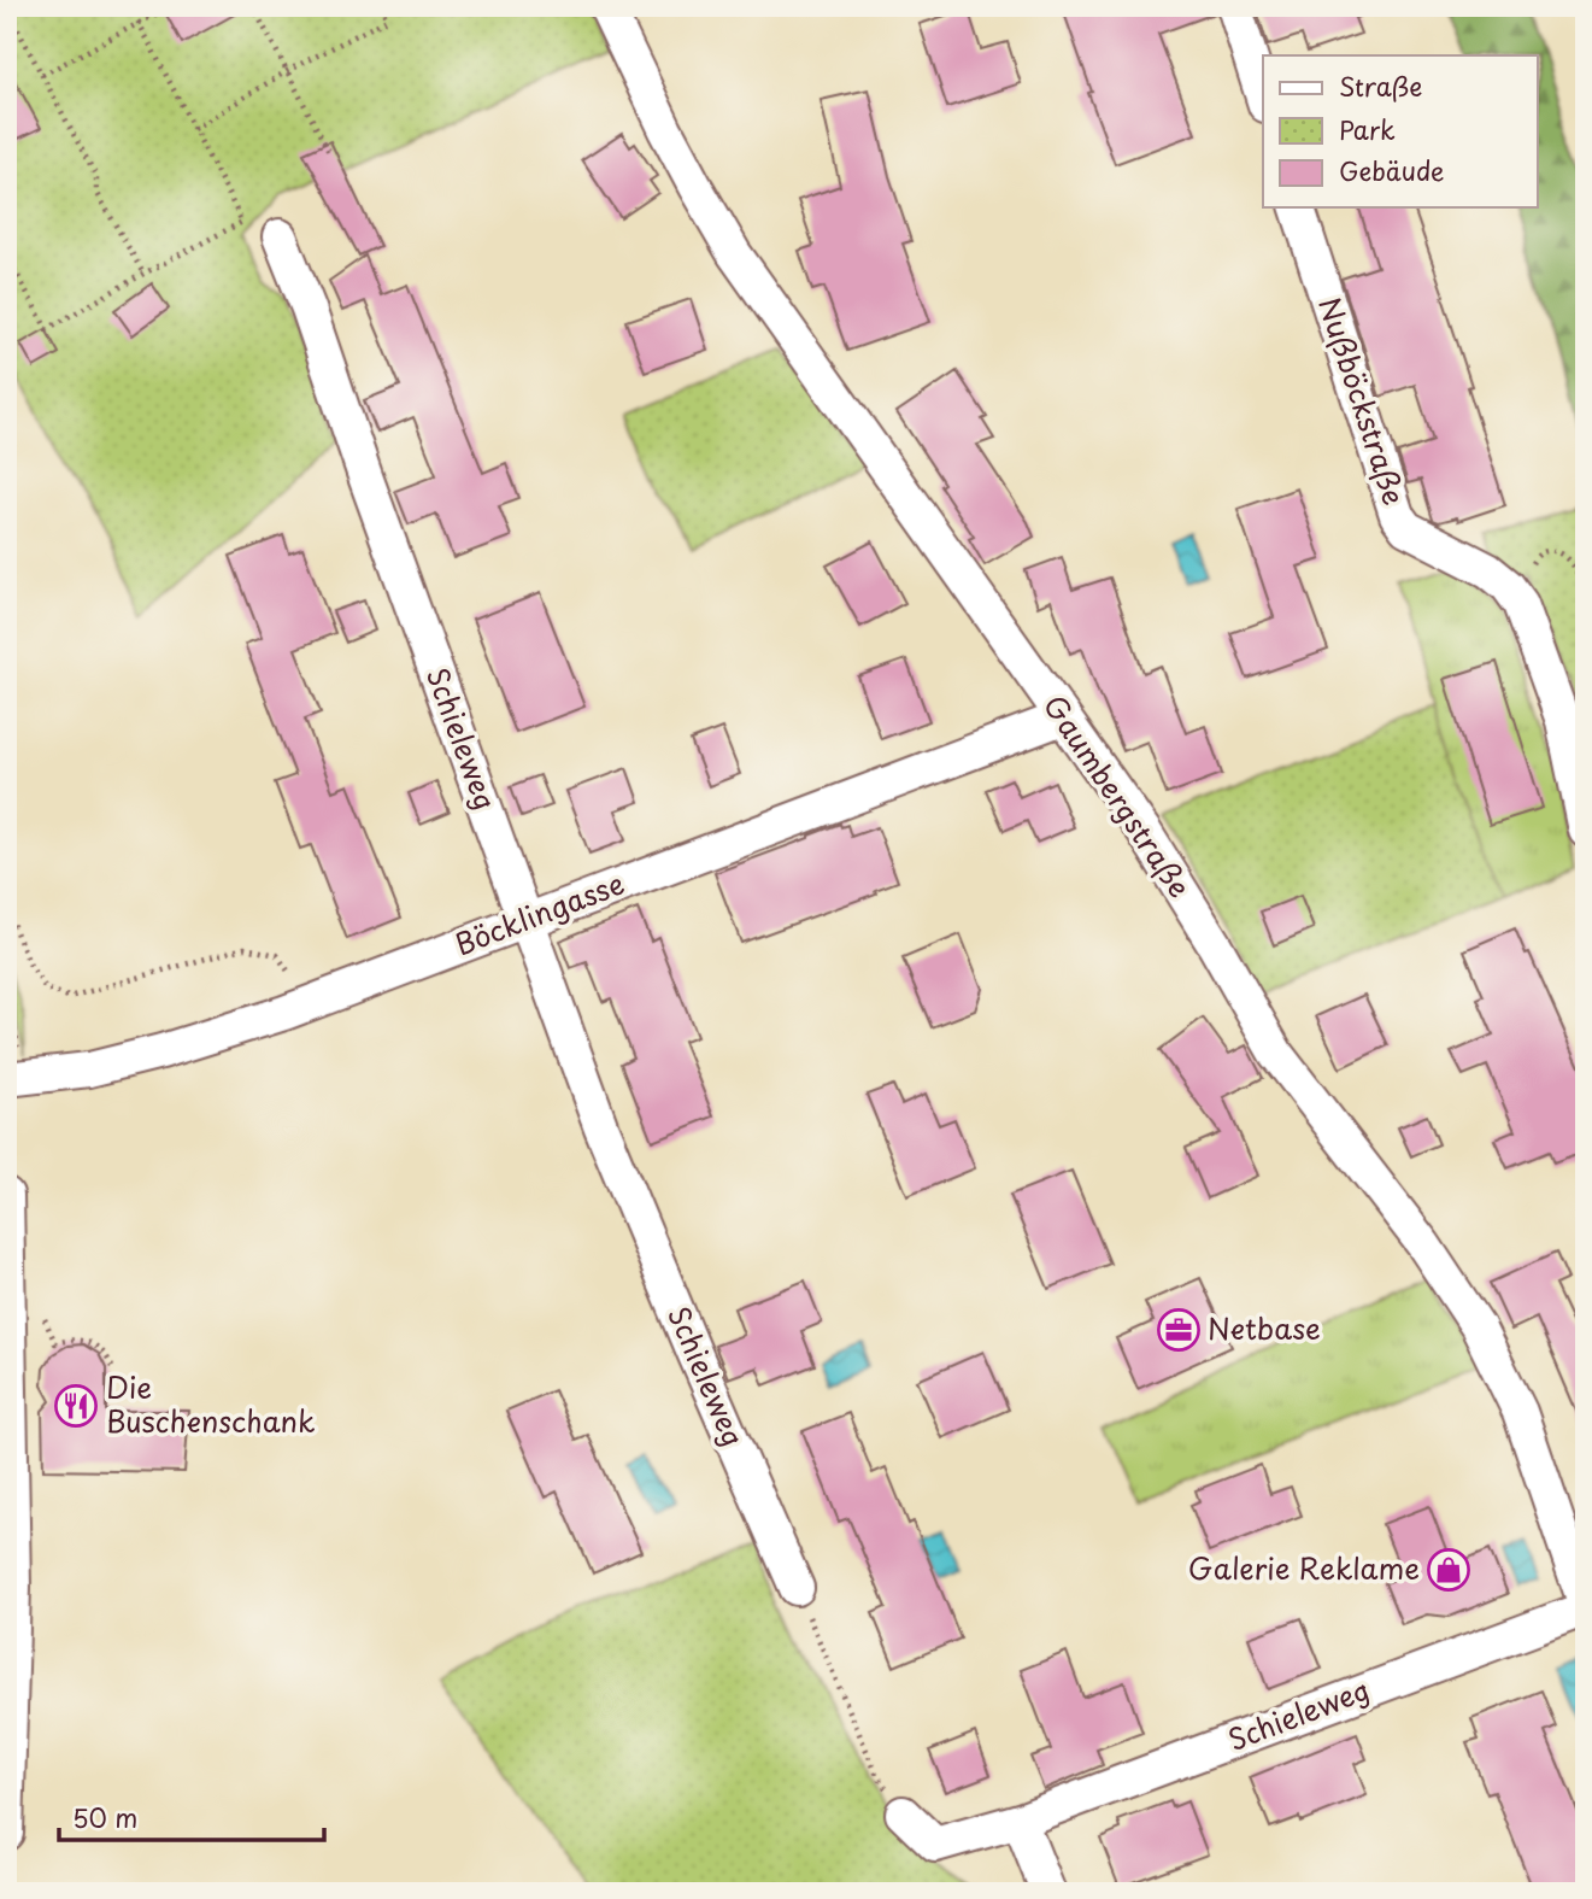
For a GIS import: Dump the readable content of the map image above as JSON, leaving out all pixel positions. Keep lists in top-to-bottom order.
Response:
{
  "streets": {
    "street": [
      "Nußböckstraße",
      "Schieleweg",
      "Gaumbergstraße",
      "Böcklingasse"
    ]
  },
  "crossings": [
    ["Schieleweg", "Gaumbergstraße"],
    ["Schieleweg", "Böcklingasse"],
    ["Gaumbergstraße", "Böcklingasse"]
  ],
  "places": {
    "office": ["Netbase"],
    "restaurant": ["Die Buschenschank"],
    "shop": ["Galerie Reklame"]
  },
  "legend": ["Straße", "Park", "Gebäude"],
  "scale_bar": "50 m"
}
